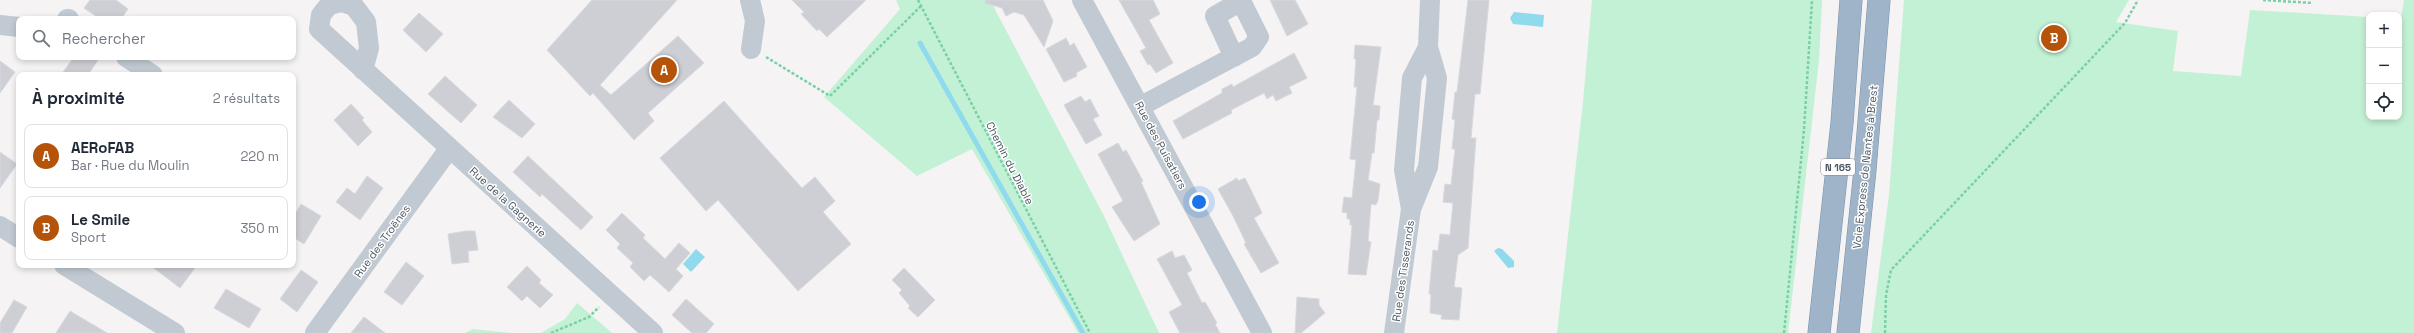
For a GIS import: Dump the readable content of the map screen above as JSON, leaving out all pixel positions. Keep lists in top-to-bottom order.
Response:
{
  "streets": {
    "highway": ["N 165", "Voie Express de Nantes à Brest"],
    "street": [
      "Rue des Puisatiers",
      "Rue de la Gagnerie",
      "Rue des Troënes",
      "Rue des Tisserands"
    ],
    "path": ["Chemin du Diable"]
  },
  "crossings": [
    ["Rue de la Gagnerie", "Rue des Troënes"]
  ],
  "page": {
    "map_buttons": ["+", "−"],
    "search": "Rechercher",
    "pins": ["B", "A"],
    "heading": ["À proximité", "2 résultats"],
    "list": [
      {
        "mark": "A",
        "name": "AERoFAB",
        "note": "Bar · Rue du Moulin",
        "value": "220 m"
      },
      {
        "mark": "B",
        "name": "Le Smile",
        "note": "Sport",
        "value": "350 m"
      }
    ]
  }
}
